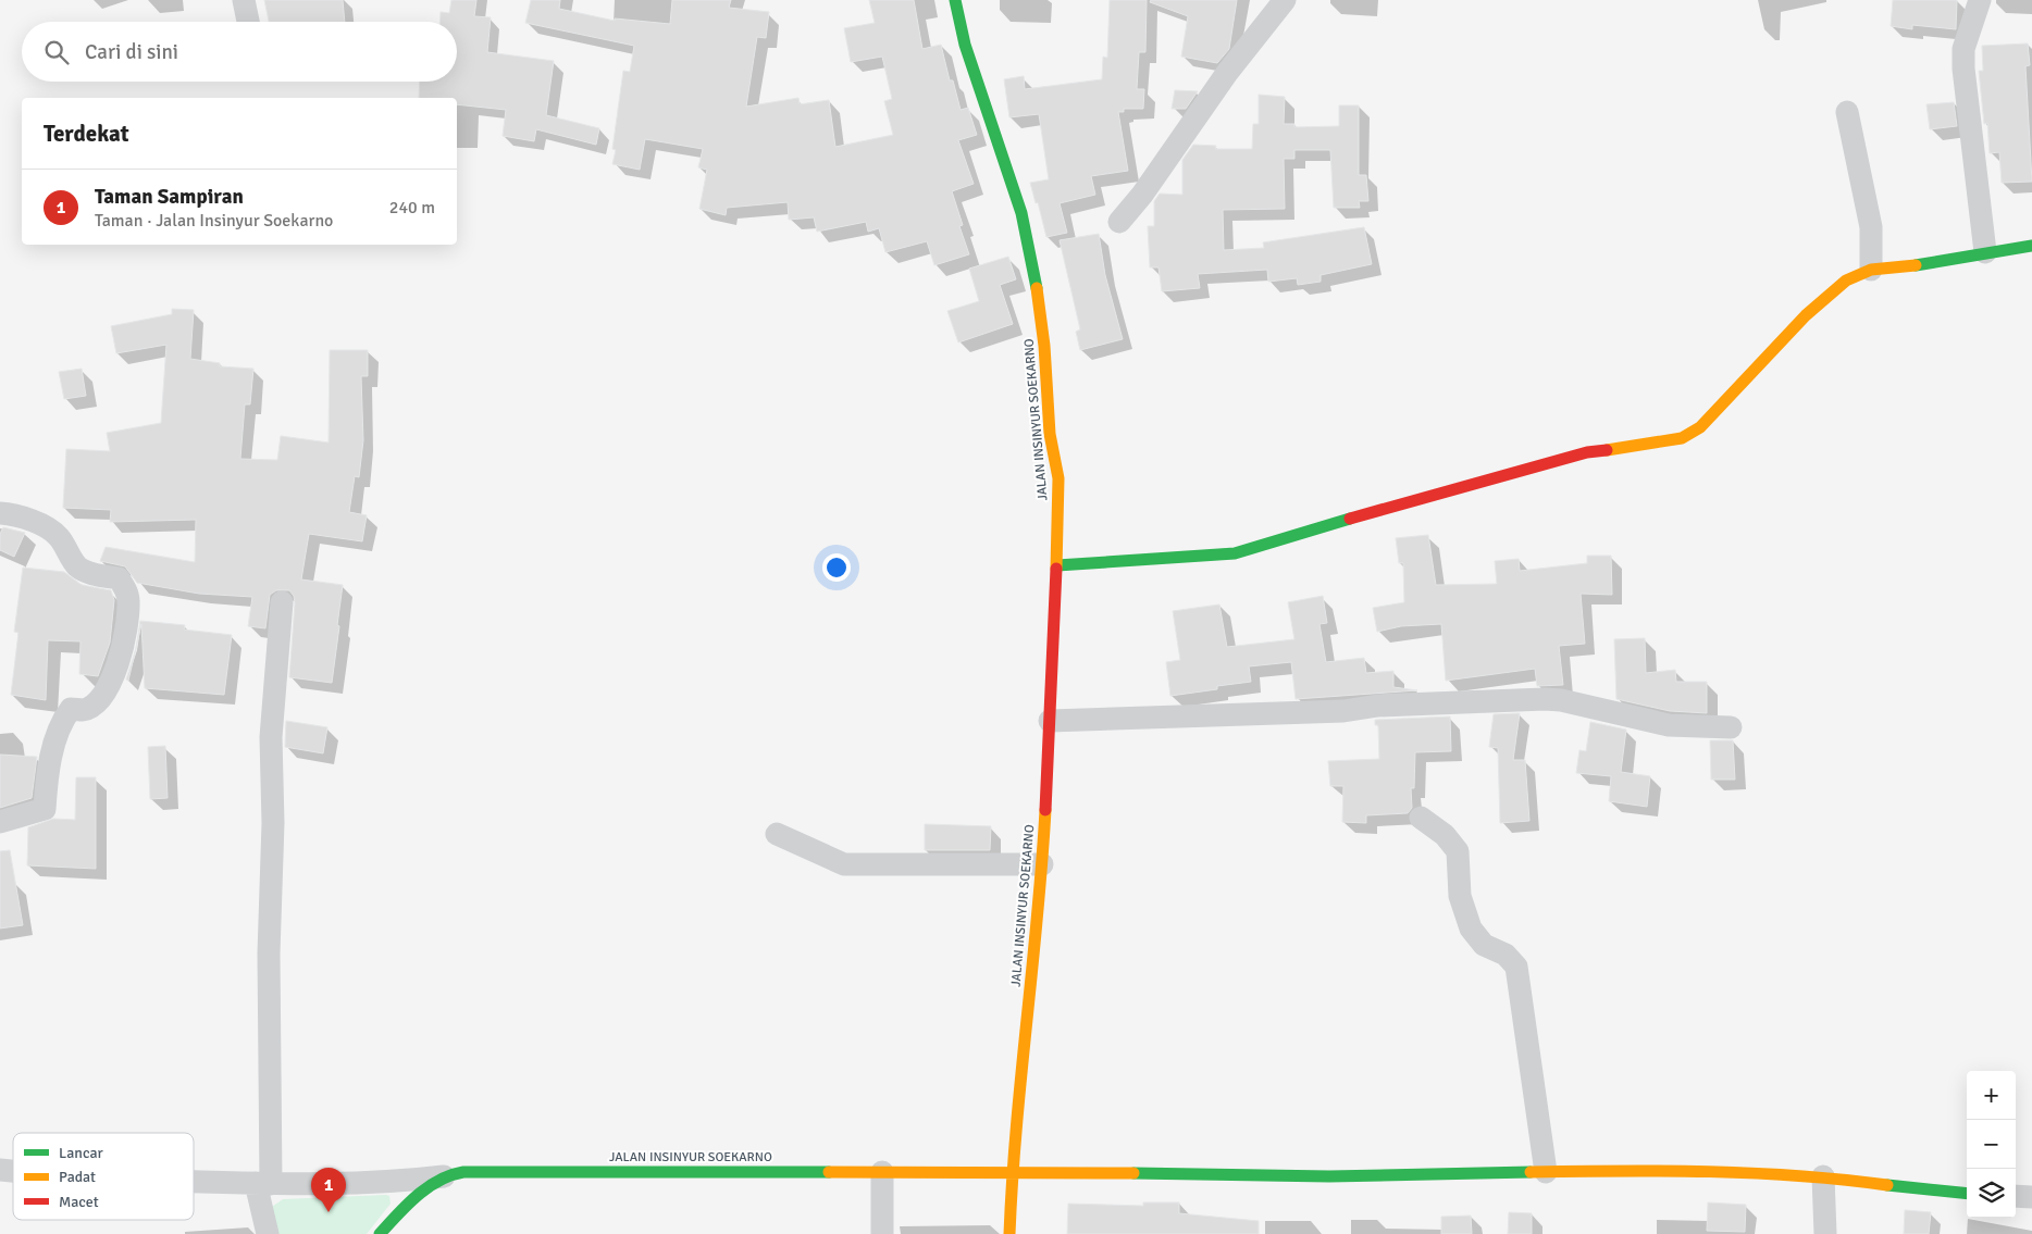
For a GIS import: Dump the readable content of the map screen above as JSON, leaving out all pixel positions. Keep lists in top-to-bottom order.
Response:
{
  "streets": {
    "street": ["JALAN INSINYUR SOEKARNO"]
  },
  "legend": ["Lancar", "Padat", "Macet"],
  "page": {
    "search": "Cari di sini",
    "heading": "Terdekat",
    "list": [
      {
        "mark": "1",
        "name": "Taman Sampiran",
        "note": "Taman · Jalan Insinyur Soekarno",
        "value": "240 m"
      }
    ],
    "map_buttons": ["+", "−"],
    "pins": "1"
  }
}
